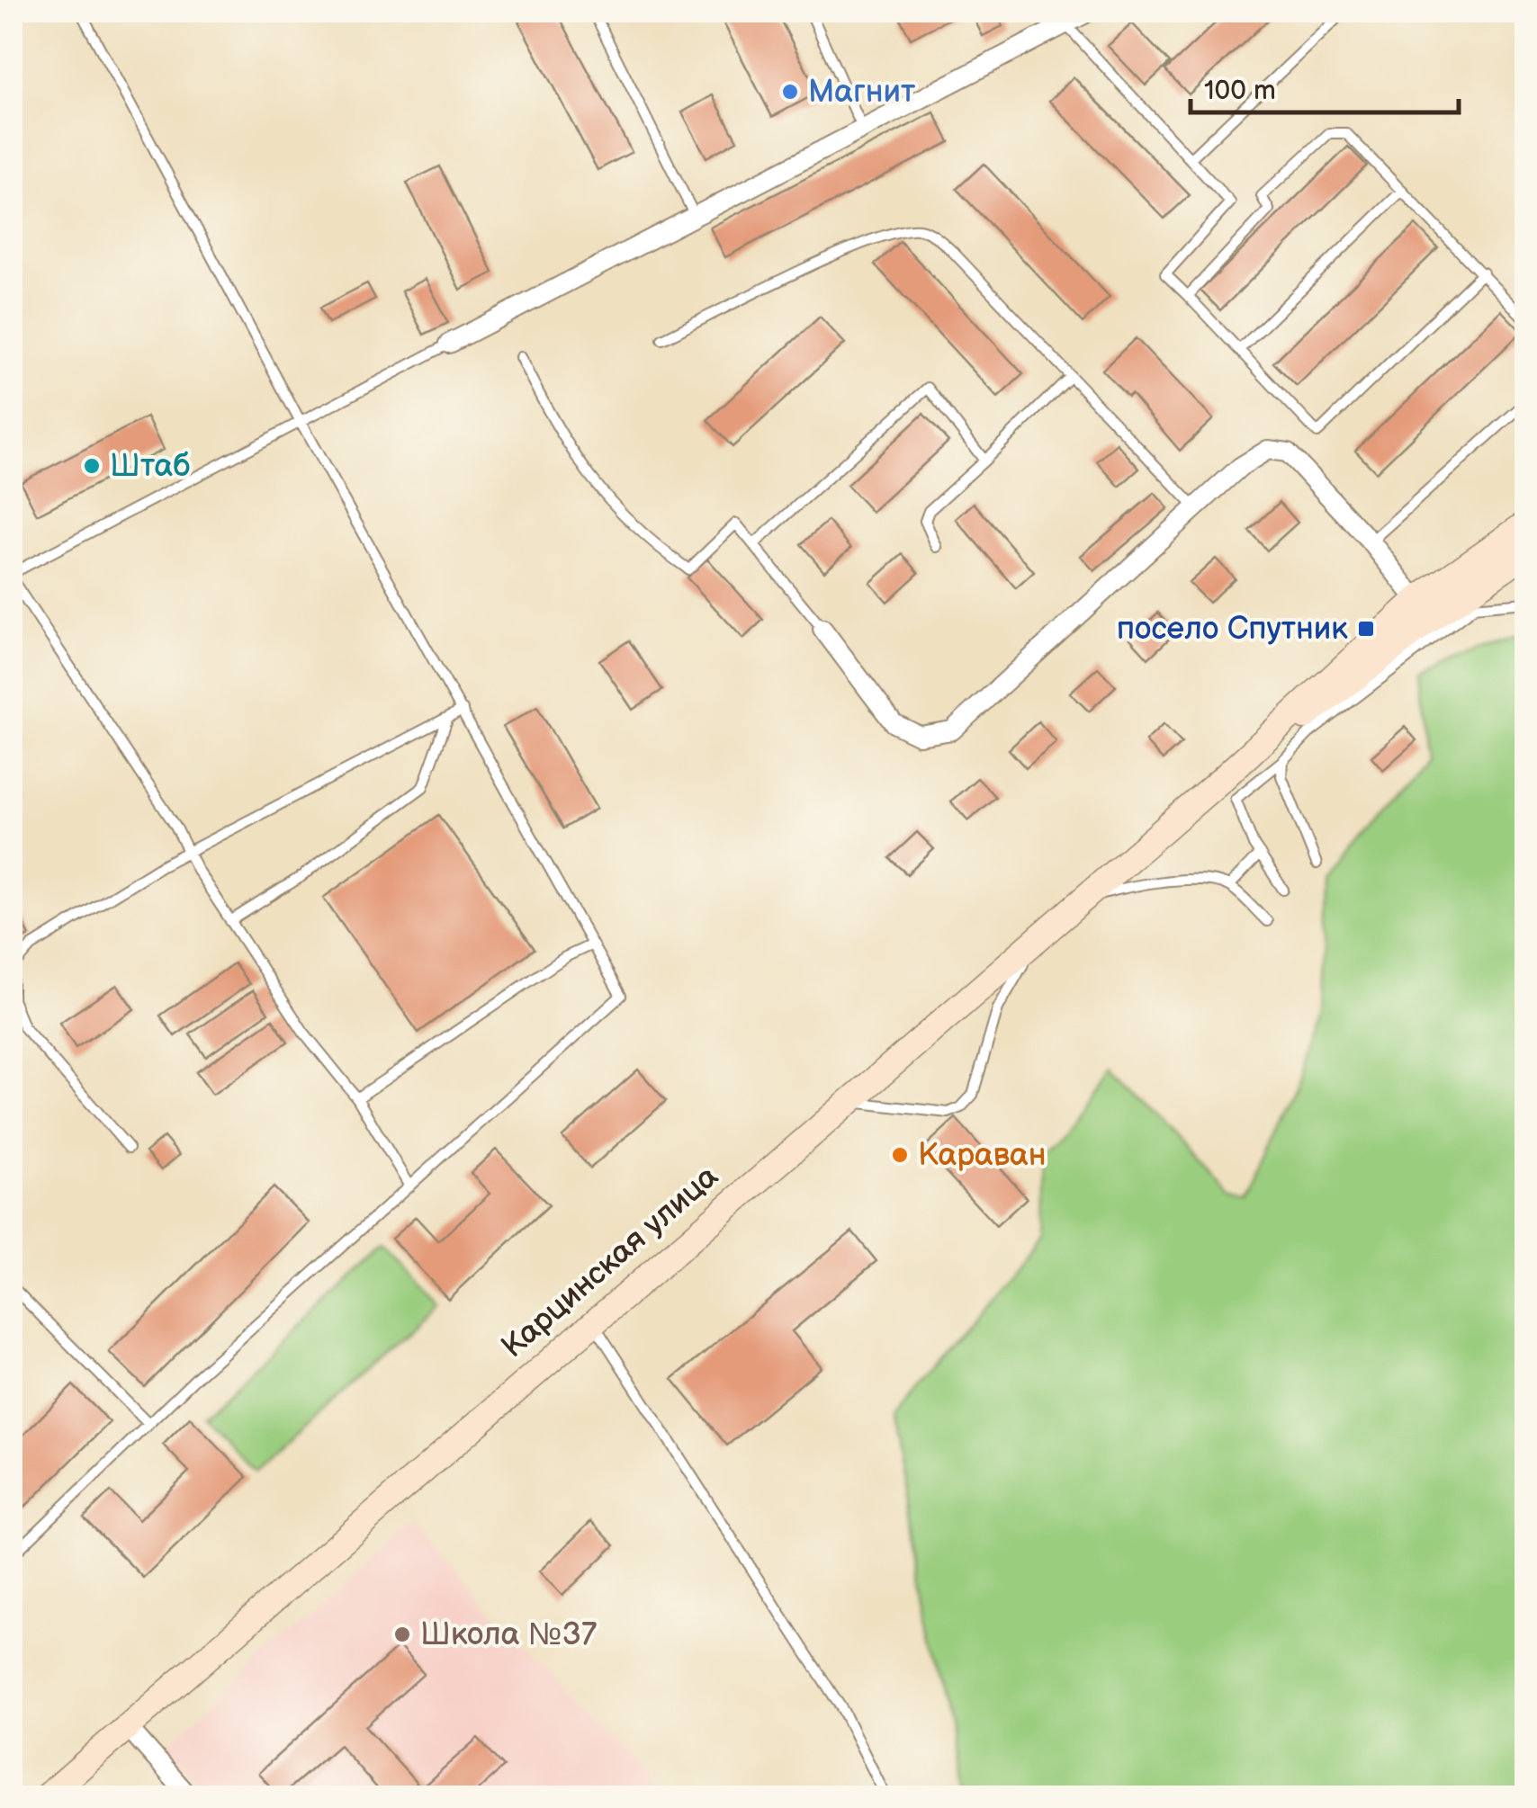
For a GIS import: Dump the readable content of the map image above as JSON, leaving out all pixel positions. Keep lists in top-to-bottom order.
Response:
{
  "streets": {
    "main road": ["Карцинская улица"]
  },
  "places": {
    "other": [
      "Магнит",
      "Штаб",
      "Караван",
      "Школа №37"
    ],
    "transit": ["посело Спутник"]
  },
  "scale_bar": "100 m"
}
